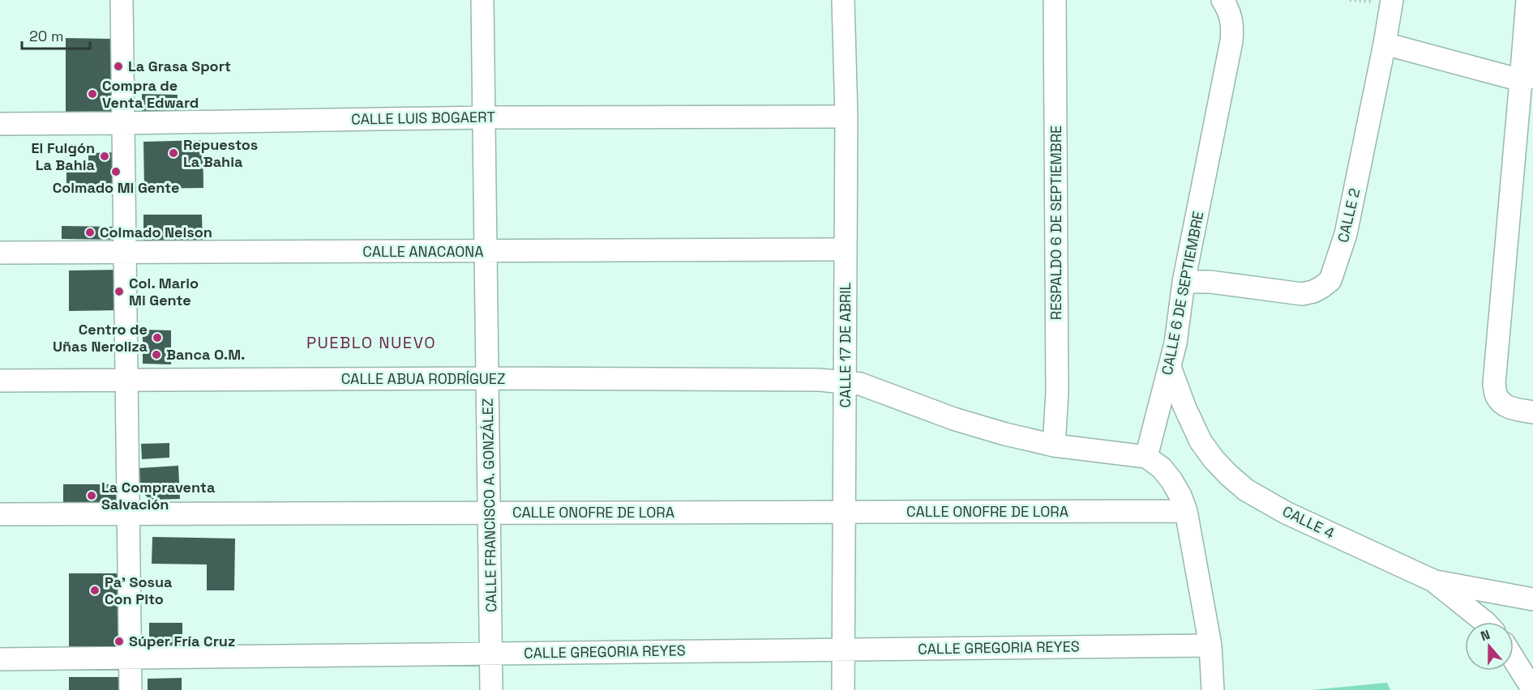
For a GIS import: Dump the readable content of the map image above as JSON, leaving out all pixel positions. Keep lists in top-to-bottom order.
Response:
{
  "streets": {
    "street": [
      "CALLE LUIS BOGAERT",
      "CALLE 2",
      "RESPALDO 6 DE SEPTIEMBRE",
      "CALLE ANACAONA",
      "CALLE 6 DE SEPTIEMBRE",
      "CALLE 17 DE ABRIL",
      "CALLE ABUA RODRÍGUEZ",
      "CALLE FRANCISCO A. GONZÁLEZ",
      "CALLE ONOFRE DE LORA",
      "CALLE 4",
      "CALLE GREGORIA REYES"
    ]
  },
  "crossings": [
    ["CALLE LUIS BOGAERT", "CALLE 17 DE ABRIL"],
    ["CALLE LUIS BOGAERT", "CALLE FRANCISCO A. GONZÁLEZ"],
    ["CALLE 2", "CALLE 6 DE SEPTIEMBRE"],
    ["RESPALDO 6 DE SEPTIEMBRE", "CALLE ABUA RODRÍGUEZ"],
    ["CALLE ANACAONA", "CALLE 17 DE ABRIL"],
    ["CALLE ANACAONA", "CALLE FRANCISCO A. GONZÁLEZ"],
    ["CALLE 6 DE SEPTIEMBRE", "CALLE ABUA RODRÍGUEZ"],
    ["CALLE 6 DE SEPTIEMBRE", "CALLE 4"],
    ["CALLE 17 DE ABRIL", "CALLE ABUA RODRÍGUEZ"],
    ["CALLE 17 DE ABRIL", "CALLE ONOFRE DE LORA"],
    ["CALLE 17 DE ABRIL", "CALLE GREGORIA REYES"],
    ["CALLE ABUA RODRÍGUEZ", "CALLE FRANCISCO A. GONZÁLEZ"],
    ["CALLE FRANCISCO A. GONZÁLEZ", "CALLE ONOFRE DE LORA"],
    ["CALLE FRANCISCO A. GONZÁLEZ", "CALLE GREGORIA REYES"]
  ],
  "districts": ["PUEBLO NUEVO"],
  "places": [
    "La Grasa Sport",
    "Compra de Venta Edward",
    "Repuestos La Bahia",
    "El Fulgón La Bahia",
    "Colmado Mi Gente",
    "Colmado Nelson",
    "Col. Mario Mi Gente",
    "Centro de Uñas Neroliza",
    "Banca O.M.",
    "La Compraventa Salvación",
    "Pa' Sosua Con Pito",
    "Súper Fría Cruz"
  ],
  "scale_bar": "20 m",
  "north": "top"
}
